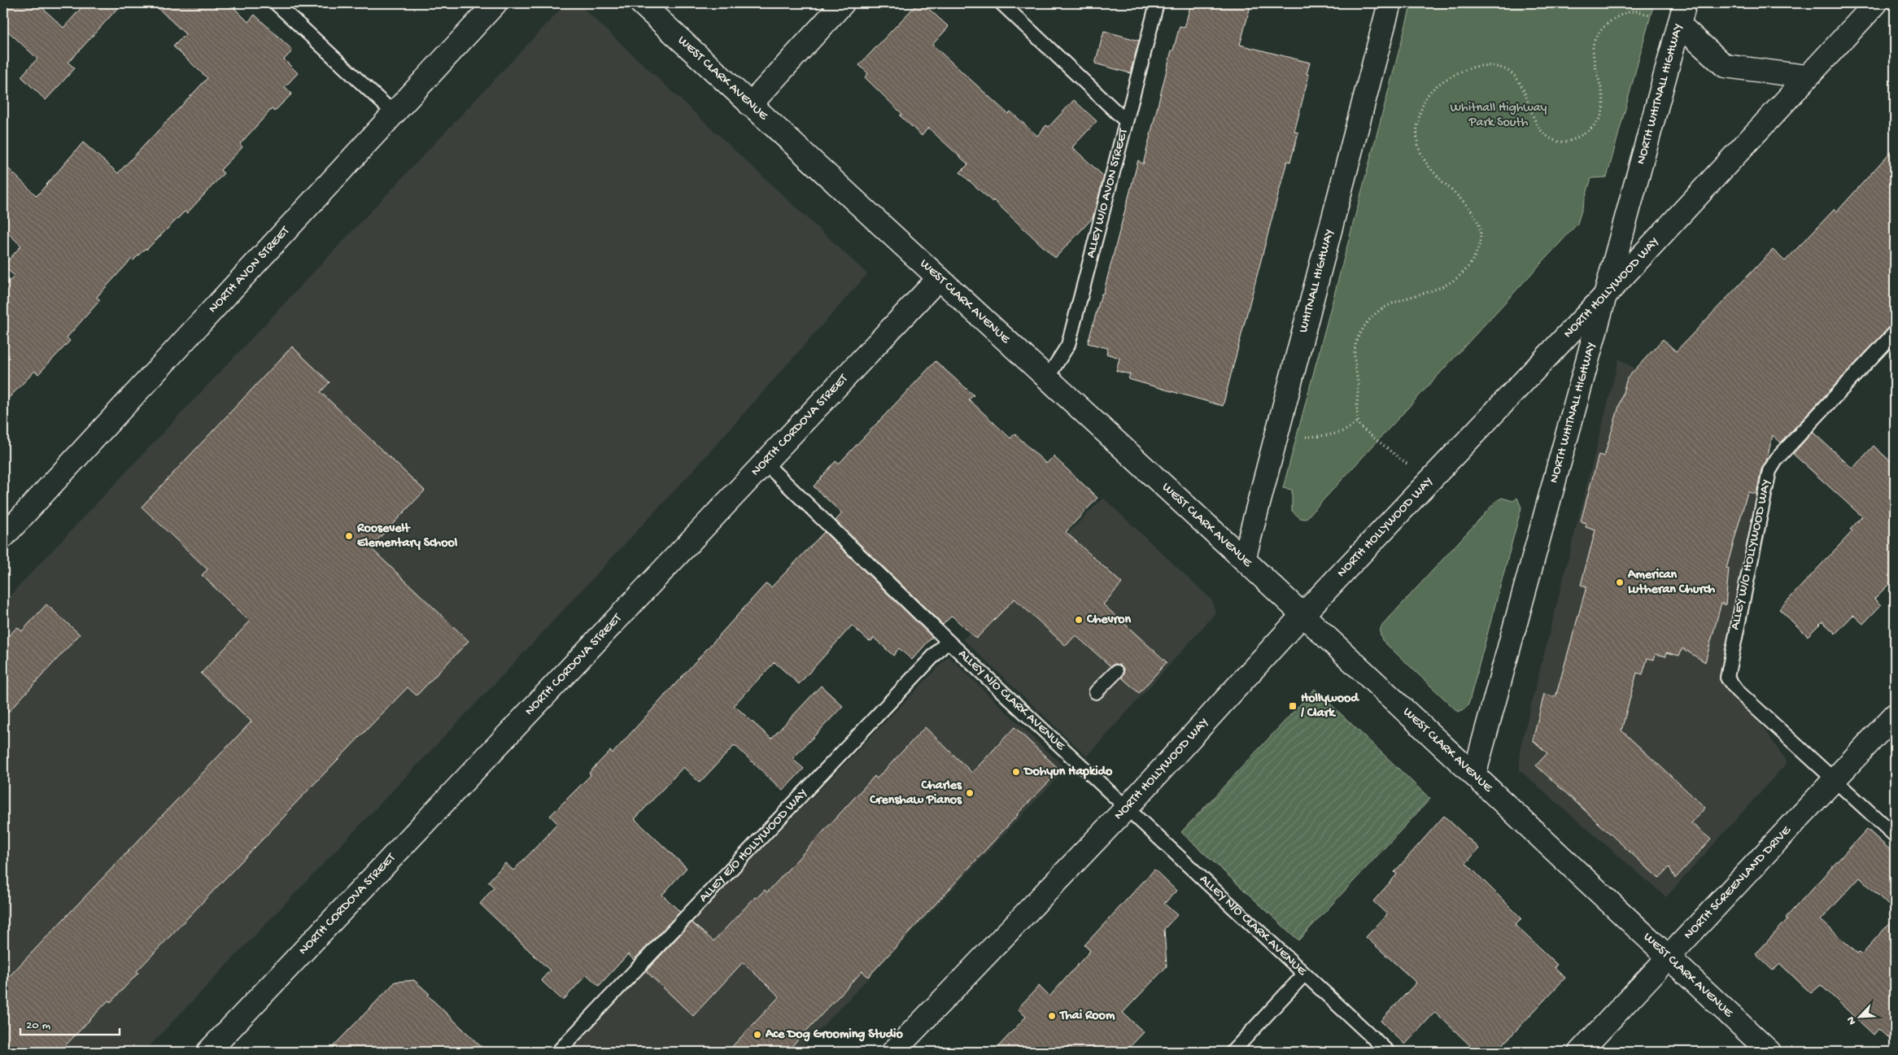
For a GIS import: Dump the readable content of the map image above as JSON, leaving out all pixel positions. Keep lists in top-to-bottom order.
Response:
{
  "streets": {
    "street": [
      "WEST CLARK AVENUE",
      "NORTH WHITNALL HIGHWAY",
      "NORTH AVON STREET",
      "WHITNALL HIGHWAY",
      "NORTH HOLLYWOOD WAY",
      "NORTH CORDOVA STREET",
      "NORTH SCREENLAND DRIVE"
    ],
    "lane": [
      "ALLEY W/O AVON STREET",
      "ALLEY W/O HOLLYWOOD WAY",
      "ALLEY N/O CLARK AVENUE",
      "ALLEY E/O HOLLYWOOD WAY"
    ]
  },
  "crossings": [
    ["WEST CLARK AVENUE", "NORTH WHITNALL HIGHWAY"],
    ["WEST CLARK AVENUE", "ALLEY W/O AVON STREET"],
    ["WEST CLARK AVENUE", "WHITNALL HIGHWAY"],
    ["WEST CLARK AVENUE", "NORTH HOLLYWOOD WAY"],
    ["WEST CLARK AVENUE", "NORTH CORDOVA STREET"],
    ["WEST CLARK AVENUE", "NORTH SCREENLAND DRIVE"],
    ["NORTH WHITNALL HIGHWAY", "NORTH HOLLYWOOD WAY"],
    ["NORTH HOLLYWOOD WAY", "ALLEY N/O CLARK AVENUE"],
    ["NORTH CORDOVA STREET", "ALLEY N/O CLARK AVENUE"],
    ["ALLEY W/O HOLLYWOOD WAY", "NORTH SCREENLAND DRIVE"],
    ["ALLEY N/O CLARK AVENUE", "ALLEY E/O HOLLYWOOD WAY"]
  ],
  "parks": ["Whitnall Highway Park South"],
  "places": {
    "other": [
      "Roosevelt Elementary School",
      "American Lutheran Church",
      "Chevron",
      "Dohyun Hapkido",
      "Charles Crenshaw Pianos",
      "Thai Room",
      "Ace Dog Grooming Studio"
    ],
    "transit": ["Hollywood / Clark"]
  },
  "scale_bar": "20 m",
  "north": "bottom left"
}
